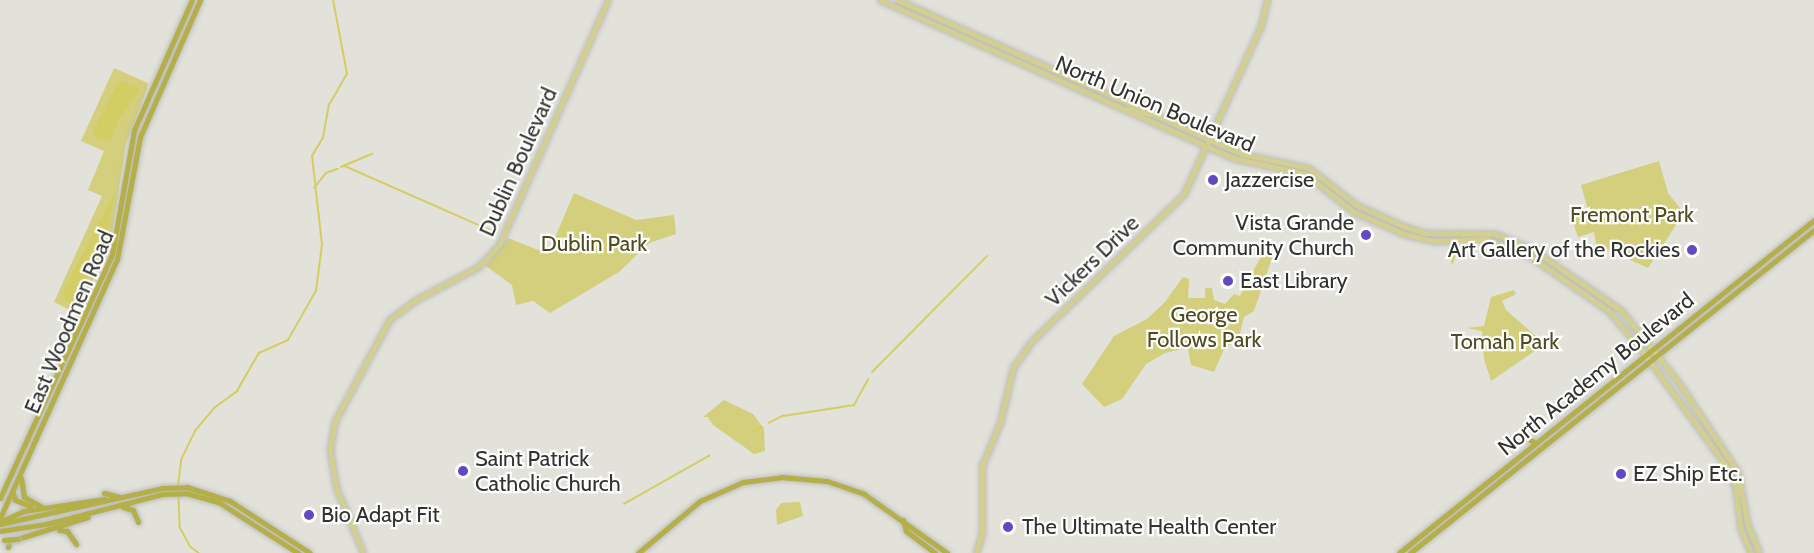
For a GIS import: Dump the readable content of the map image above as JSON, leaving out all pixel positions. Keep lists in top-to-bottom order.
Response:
{
  "streets": {
    "highway": ["East Woodmen Road", "North Academy Boulevard"],
    "main road": ["North Union Boulevard", "Dublin Boulevard", "Vickers Drive"]
  },
  "crossings": [
    ["North Union Boulevard", "Vickers Drive"],
    ["North Union Boulevard", "North Academy Boulevard"]
  ],
  "parks": [
    "Fremont Park",
    "Dublin Park",
    "George Follows Park",
    "Tomah Park"
  ],
  "places": [
    "Jazzercise",
    "Vista Grande Community Church",
    "Art Gallery of the Rockies",
    "East Library",
    "Saint Patrick Catholic Church",
    "EZ Ship Etc.",
    "Bio Adapt Fit",
    "The Ultimate Health Center"
  ]
}
